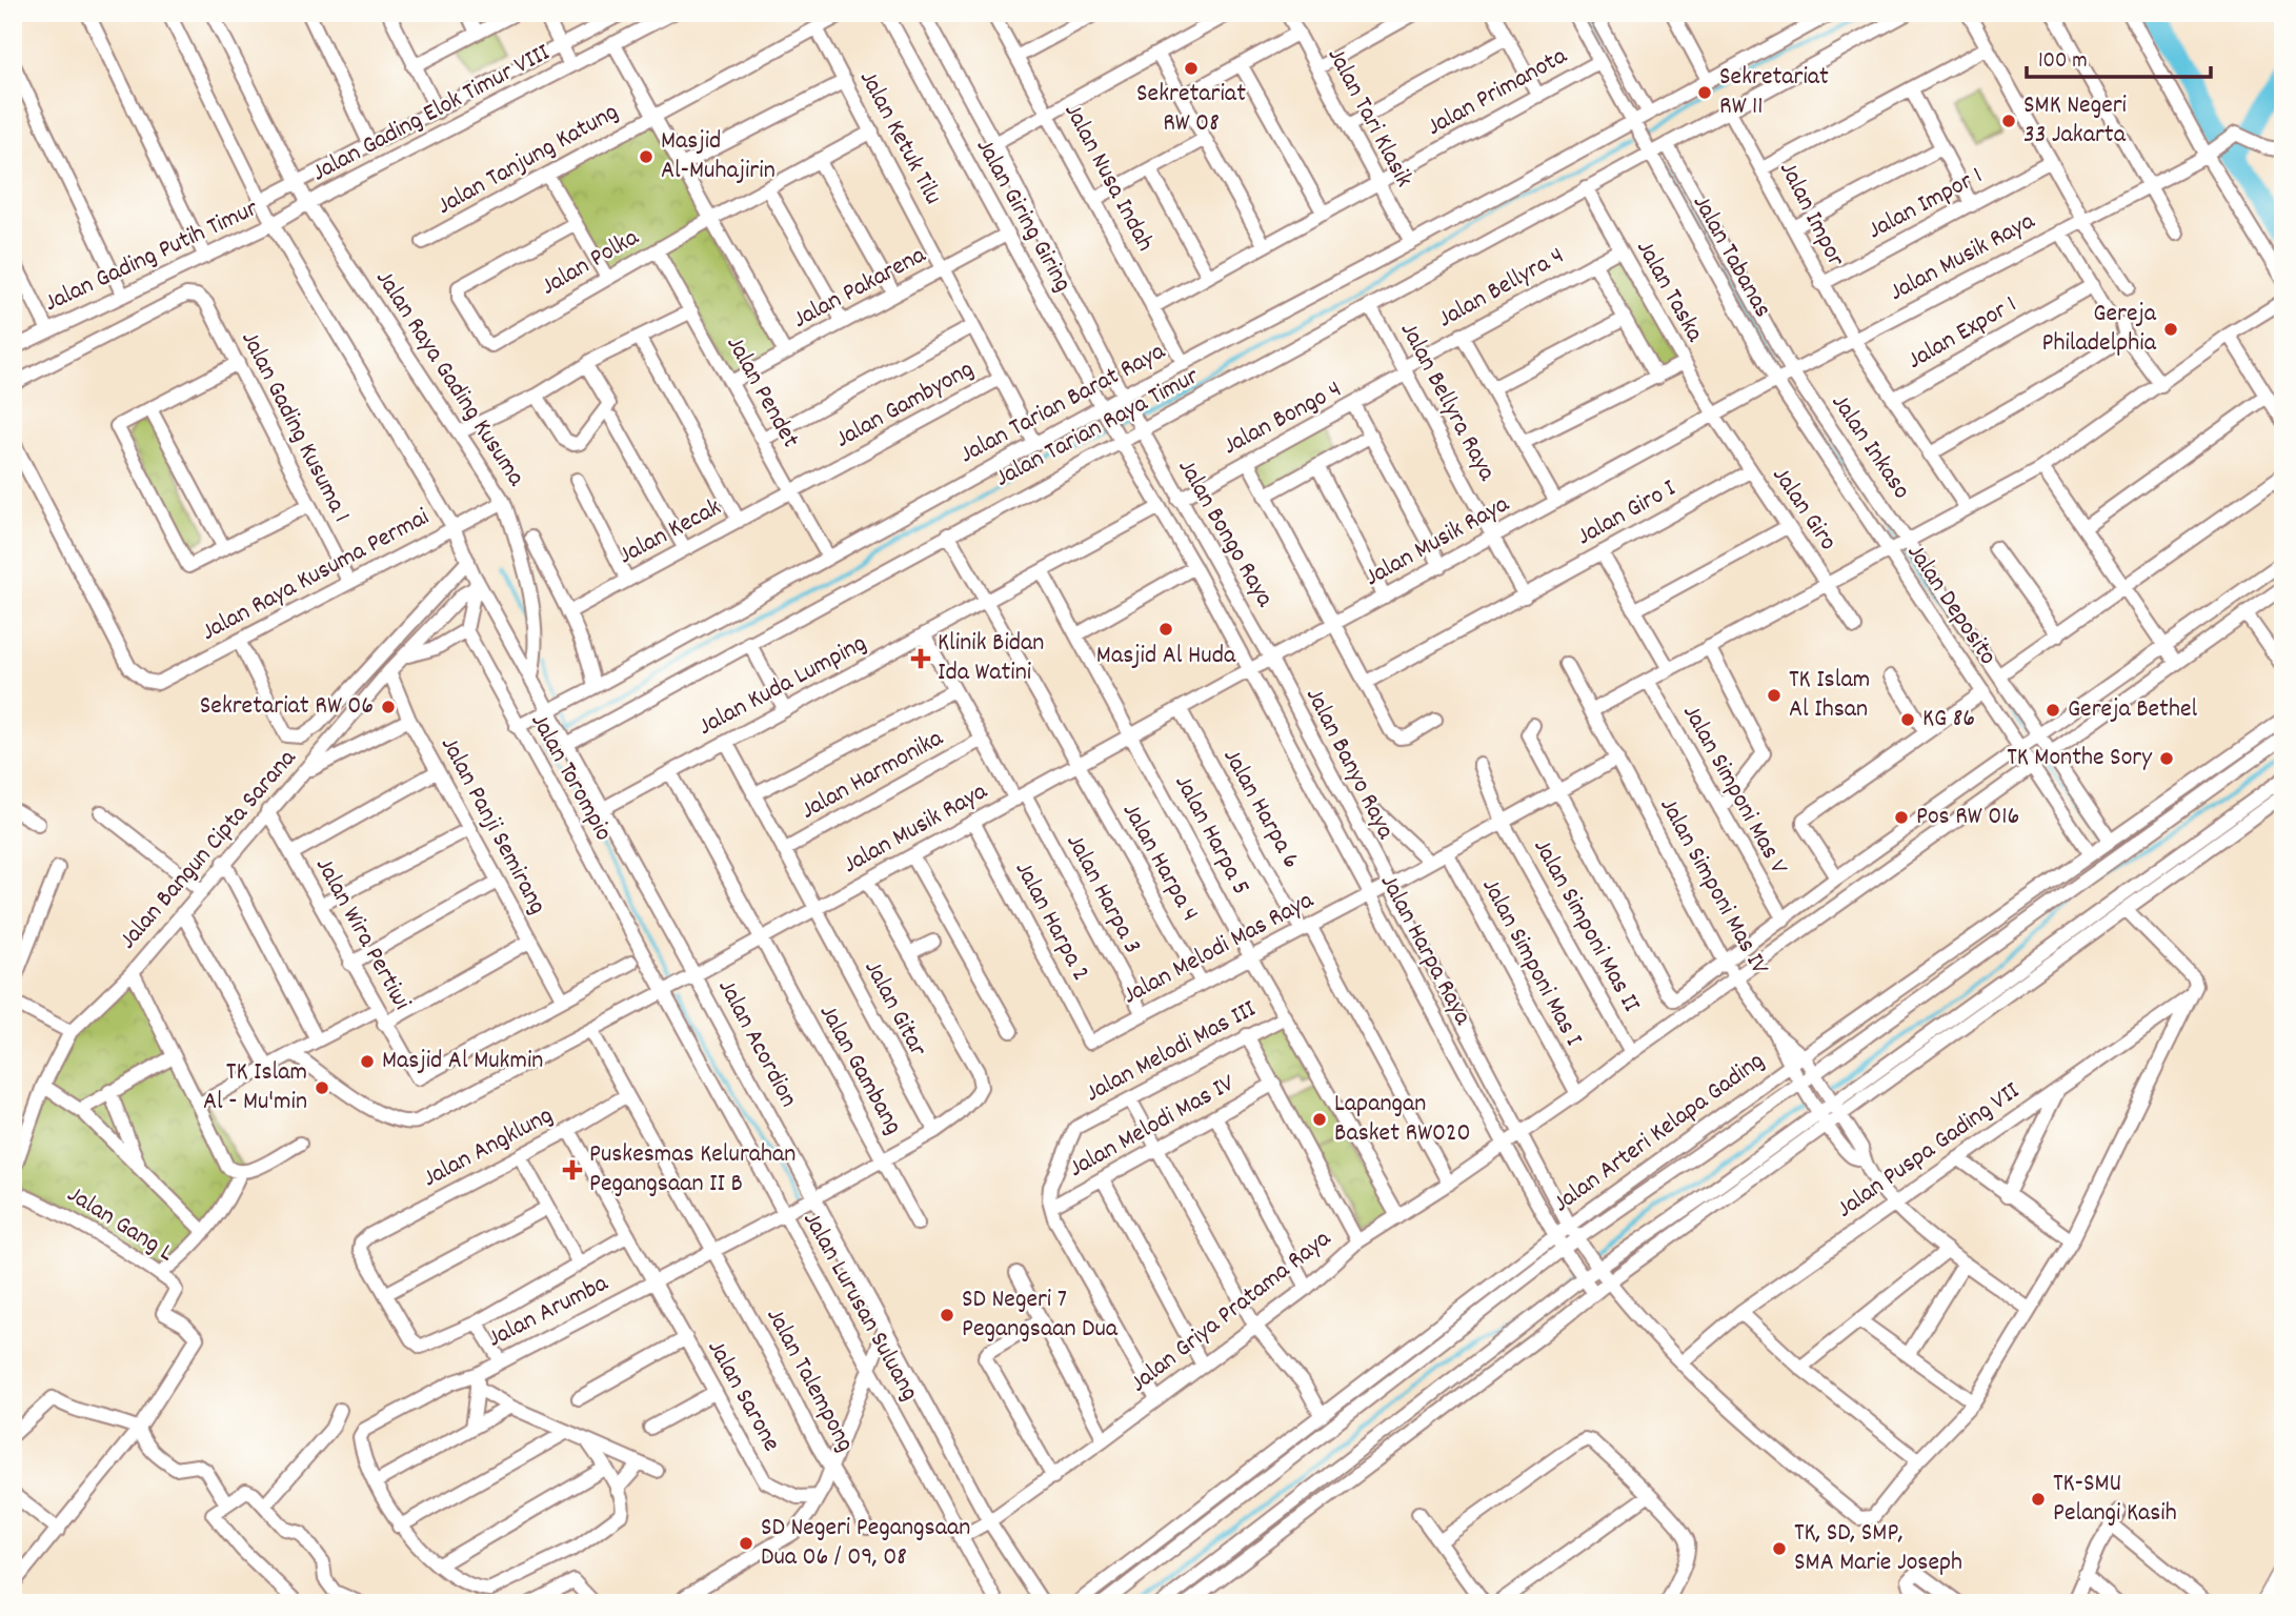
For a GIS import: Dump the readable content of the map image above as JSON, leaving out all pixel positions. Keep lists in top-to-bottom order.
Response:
{
  "streets": {
    "street": [
      "Jalan Primanota",
      "Jalan Gading Elok Timur VIII",
      "Jalan Tari Klasik",
      "Jalan Ketuk Tilu",
      "Jalan Tanjung Katung",
      "Jalan Nusa Indah",
      "Jalan Impor 1",
      "Jalan Impor",
      "Jalan Giring Giring",
      "Jalan Gading Putih Timur",
      "Jalan Tabanas",
      "Jalan Musik Raya",
      "Jalan Polka",
      "Jalan Pakarena",
      "Jalan Bellyra 4",
      "Jalan Taska",
      "Jalan Expor 1",
      "Jalan Raya Gading Kusuma",
      "Jalan Pendet",
      "Jalan Bellyra Raya",
      "Jalan Tarian Barat Raya",
      "Jalan Gambyong",
      "Jalan Bongo 4",
      "Jalan Gading Kusuma 1",
      "Jalan Tarian Raya Timur",
      "Jalan Inkaso",
      "Jalan Giro",
      "Jalan Giro I",
      "Jalan Kecak",
      "Jalan Bongo Raya",
      "Jalan Raya Kusuma Permai",
      "Jalan Deposito",
      "Jalan Kuda Lumping",
      "Jalan Banyo Raya",
      "Jalan Harmonika",
      "Jalan Torompio",
      "Jalan Simponi Mas V",
      "Jalan Harpa 6",
      "Jalan Panji Semirang",
      "Jalan Harpa 5",
      "Jalan Bangun Cipta Sarana",
      "Jalan Harpa 4",
      "Jalan Simponi Mas IV",
      "Jalan Harpa 3",
      "Jalan Harpa 2",
      "Jalan Simponi Mas II",
      "Jalan Wira Pertiwi",
      "Jalan Melodi Mas Raya",
      "Jalan Harpa Raya",
      "Jalan Simponi Mas I",
      "Jalan Gitar",
      "Jalan Acordion",
      "Jalan Melodi Mas III",
      "Jalan Gambang",
      "Jalan Melodi Mas IV",
      "Jalan Arteri Kelapa Gading",
      "Jalan Angklung",
      "Jalan Puspa Gading VII",
      "Jalan Gang L",
      "Jalan Lurusan Suluang",
      "Jalan Arumba",
      "Jalan Griya Pratama Raya",
      "Jalan Talempong",
      "Jalan Sarone"
    ]
  },
  "crossings": [
    ["Jalan Primanota", "Jalan Tari Klasik"],
    ["Jalan Primanota", "Jalan Nusa Indah"],
    ["Jalan Primanota", "Jalan Tabanas"],
    ["Jalan Gading Elok Timur VIII", "Jalan Gading Putih Timur"],
    ["Jalan Gading Elok Timur VIII", "Jalan Raya Gading Kusuma"],
    ["Jalan Tari Klasik", "Jalan Tarian Barat Raya"],
    ["Jalan Ketuk Tilu", "Jalan Tanjung Katung"],
    ["Jalan Ketuk Tilu", "Jalan Polka"],
    ["Jalan Ketuk Tilu", "Jalan Pakarena"],
    ["Jalan Ketuk Tilu", "Jalan Tarian Barat Raya"],
    ["Jalan Ketuk Tilu", "Jalan Gambyong"],
    ["Jalan Nusa Indah", "Jalan Tarian Barat Raya"],
    ["Jalan Impor 1", "Jalan Impor"],
    ["Jalan Impor", "Jalan Musik Raya"],
    ["Jalan Impor", "Jalan Expor 1"],
    ["Jalan Giring Giring", "Jalan Pakarena"],
    ["Jalan Giring Giring", "Jalan Tarian Barat Raya"],
    ["Jalan Giring Giring", "Jalan Tarian Raya Timur"],
    ["Jalan Gading Putih Timur", "Jalan Raya Gading Kusuma"],
    ["Jalan Tabanas", "Jalan Musik Raya"],
    ["Jalan Tabanas", "Jalan Tarian Barat Raya"],
    ["Jalan Tabanas", "Jalan Tarian Raya Timur"],
    ["Jalan Tabanas", "Jalan Inkaso"],
    ["Jalan Tabanas", "Jalan Deposito"],
    ["Jalan Musik Raya", "Jalan Taska"],
    ["Jalan Musik Raya", "Jalan Bellyra Raya"],
    ["Jalan Musik Raya", "Jalan Inkaso"],
    ["Jalan Musik Raya", "Jalan Giro"],
    ["Jalan Musik Raya", "Jalan Bongo Raya"],
    ["Jalan Musik Raya", "Jalan Deposito"],
    ["Jalan Musik Raya", "Jalan Banyo Raya"],
    ["Jalan Musik Raya", "Jalan Torompio"],
    ["Jalan Musik Raya", "Jalan Harpa 6"],
    ["Jalan Musik Raya", "Jalan Harpa 5"],
    ["Jalan Musik Raya", "Jalan Harpa 4"],
    ["Jalan Musik Raya", "Jalan Harpa 3"],
    ["Jalan Musik Raya", "Jalan Harpa 2"],
    ["Jalan Musik Raya", "Jalan Harpa Raya"],
    ["Jalan Musik Raya", "Jalan Gitar"],
    ["Jalan Musik Raya", "Jalan Acordion"],
    ["Jalan Musik Raya", "Jalan Gambang"],
    ["Jalan Musik Raya", "Jalan Lurusan Suluang"],
    ["Jalan Musik Raya", "Jalan Talempong"],
    ["Jalan Polka", "Jalan Pendet"],
    ["Jalan Pakarena", "Jalan Pendet"],
    ["Jalan Bellyra 4", "Jalan Taska"],
    ["Jalan Bellyra 4", "Jalan Bellyra Raya"],
    ["Jalan Bellyra 4", "Jalan Bongo 4"],
    ["Jalan Taska", "Jalan Tarian Raya Timur"],
    ["Jalan Taska", "Jalan Giro"],
    ["Jalan Raya Gading Kusuma", "Jalan Raya Kusuma Permai"],
    ["Jalan Raya Gading Kusuma", "Jalan Torompio"],
    ["Jalan Pendet", "Jalan Tarian Barat Raya"],
    ["Jalan Pendet", "Jalan Gambyong"],
    ["Jalan Pendet", "Jalan Kecak"],
    ["Jalan Bellyra Raya", "Jalan Bongo 4"],
    ["Jalan Bellyra Raya", "Jalan Tarian Raya Timur"],
    ["Jalan Bellyra Raya", "Jalan Giro I"],
    ["Jalan Tarian Barat Raya", "Jalan Bongo Raya"],
    ["Jalan Tarian Barat Raya", "Jalan Torompio"],
    ["Jalan Gambyong", "Jalan Kecak"],
    ["Jalan Bongo 4", "Jalan Bongo Raya"],
    ["Jalan Gading Kusuma 1", "Jalan Raya Kusuma Permai"],
    ["Jalan Tarian Raya Timur", "Jalan Bongo Raya"],
    ["Jalan Tarian Raya Timur", "Jalan Torompio"],
    ["Jalan Tarian Raya Timur", "Jalan Harpa 4"],
    ["Jalan Tarian Raya Timur", "Jalan Acordion"],
    ["Jalan Inkaso", "Jalan Deposito"],
    ["Jalan Inkaso", "Jalan Arteri Kelapa Gading"],
    ["Jalan Inkaso", "Jalan Griya Pratama Raya"],
    ["Jalan Giro", "Jalan Giro I"],
    ["Jalan Bongo Raya", "Jalan Banyo Raya"],
    ["Jalan Raya Kusuma Permai", "Jalan Torompio"],
    ["Jalan Deposito", "Jalan Arteri Kelapa Gading"],
    ["Jalan Deposito", "Jalan Griya Pratama Raya"],
    ["Jalan Kuda Lumping", "Jalan Harpa 5"],
    ["Jalan Kuda Lumping", "Jalan Harpa 4"],
    ["Jalan Kuda Lumping", "Jalan Harpa 3"],
    ["Jalan Kuda Lumping", "Jalan Gitar"],
    ["Jalan Kuda Lumping", "Jalan Acordion"],
    ["Jalan Kuda Lumping", "Jalan Gambang"],
    ["Jalan Banyo Raya", "Jalan Melodi Mas Raya"],
    ["Jalan Banyo Raya", "Jalan Harpa Raya"],
    ["Jalan Banyo Raya", "Jalan Arteri Kelapa Gading"],
    ["Jalan Banyo Raya", "Jalan Puspa Gading VII"],
    ["Jalan Banyo Raya", "Jalan Griya Pratama Raya"],
    ["Jalan Harmonika", "Jalan Harpa 3"],
    ["Jalan Harmonika", "Jalan Gitar"],
    ["Jalan Torompio", "Jalan Bangun Cipta Sarana"],
    ["Jalan Torompio", "Jalan Acordion"],
    ["Jalan Torompio", "Jalan Lurusan Suluang"],
    ["Jalan Harpa 6", "Jalan Melodi Mas Raya"],
    ["Jalan Harpa 6", "Jalan Griya Pratama Raya"],
    ["Jalan Panji Semirang", "Jalan Bangun Cipta Sarana"],
    ["Jalan Panji Semirang", "Jalan Wira Pertiwi"],
    ["Jalan Harpa 5", "Jalan Melodi Mas Raya"],
    ["Jalan Harpa 5", "Jalan Melodi Mas III"],
    ["Jalan Harpa 5", "Jalan Griya Pratama Raya"],
    ["Jalan Bangun Cipta Sarana", "Jalan Wira Pertiwi"],
    ["Jalan Harpa 4", "Jalan Melodi Mas Raya"],
    ["Jalan Simponi Mas IV", "Jalan Melodi Mas Raya"],
    ["Jalan Simponi Mas IV", "Jalan Arteri Kelapa Gading"],
    ["Jalan Simponi Mas IV", "Jalan Griya Pratama Raya"],
    ["Jalan Harpa 3", "Jalan Melodi Mas Raya"],
    ["Jalan Harpa 2", "Jalan Melodi Mas Raya"],
    ["Jalan Simponi Mas II", "Jalan Melodi Mas Raya"],
    ["Jalan Simponi Mas II", "Jalan Griya Pratama Raya"],
    ["Jalan Melodi Mas Raya", "Jalan Harpa Raya"],
    ["Jalan Melodi Mas Raya", "Jalan Simponi Mas I"],
    ["Jalan Harpa Raya", "Jalan Arteri Kelapa Gading"],
    ["Jalan Harpa Raya", "Jalan Griya Pratama Raya"],
    ["Jalan Simponi Mas I", "Jalan Griya Pratama Raya"],
    ["Jalan Gitar", "Jalan Arumba"],
    ["Jalan Acordion", "Jalan Arumba"],
    ["Jalan Acordion", "Jalan Griya Pratama Raya"],
    ["Jalan Melodi Mas III", "Jalan Melodi Mas IV"],
    ["Jalan Gambang", "Jalan Arumba"],
    ["Jalan Angklung", "Jalan Talempong"],
    ["Jalan Angklung", "Jalan Sarone"],
    ["Jalan Lurusan Suluang", "Jalan Arumba"],
    ["Jalan Lurusan Suluang", "Jalan Griya Pratama Raya"],
    ["Jalan Arumba", "Jalan Talempong"],
    ["Jalan Arumba", "Jalan Sarone"]
  ],
  "places": {
    "other": [
      "Sekretariat RW 08",
      "Sekretariat RW 11",
      "SMK Negeri 33 Jakarta",
      "Masjid Al-Muhajirin",
      "Gereja Philadelphia",
      "Masjid Al Huda",
      "TK Islam Al Ihsan",
      "Sekretariat RW 06",
      "Gereja Bethel",
      "KG 86",
      "TK Monthe Sory",
      "Pos RW 016",
      "Masjid Al Mukmin",
      "TK Islam Al - Mu'min",
      "Lapangan Basket RW020",
      "SD Negeri 7 Pegangsaan Dua",
      "TK-SMU Pelangi Kasih",
      "SD Negeri Pegangsaan Dua 06 / 09, 08",
      "TK, SD, SMP, SMA Marie Joseph"
    ],
    "health": ["Klinik Bidan Ida Watini", "Puskesmas Kelurahan Pegangsaan II B"]
  },
  "scale_bar": "100 m"
}
